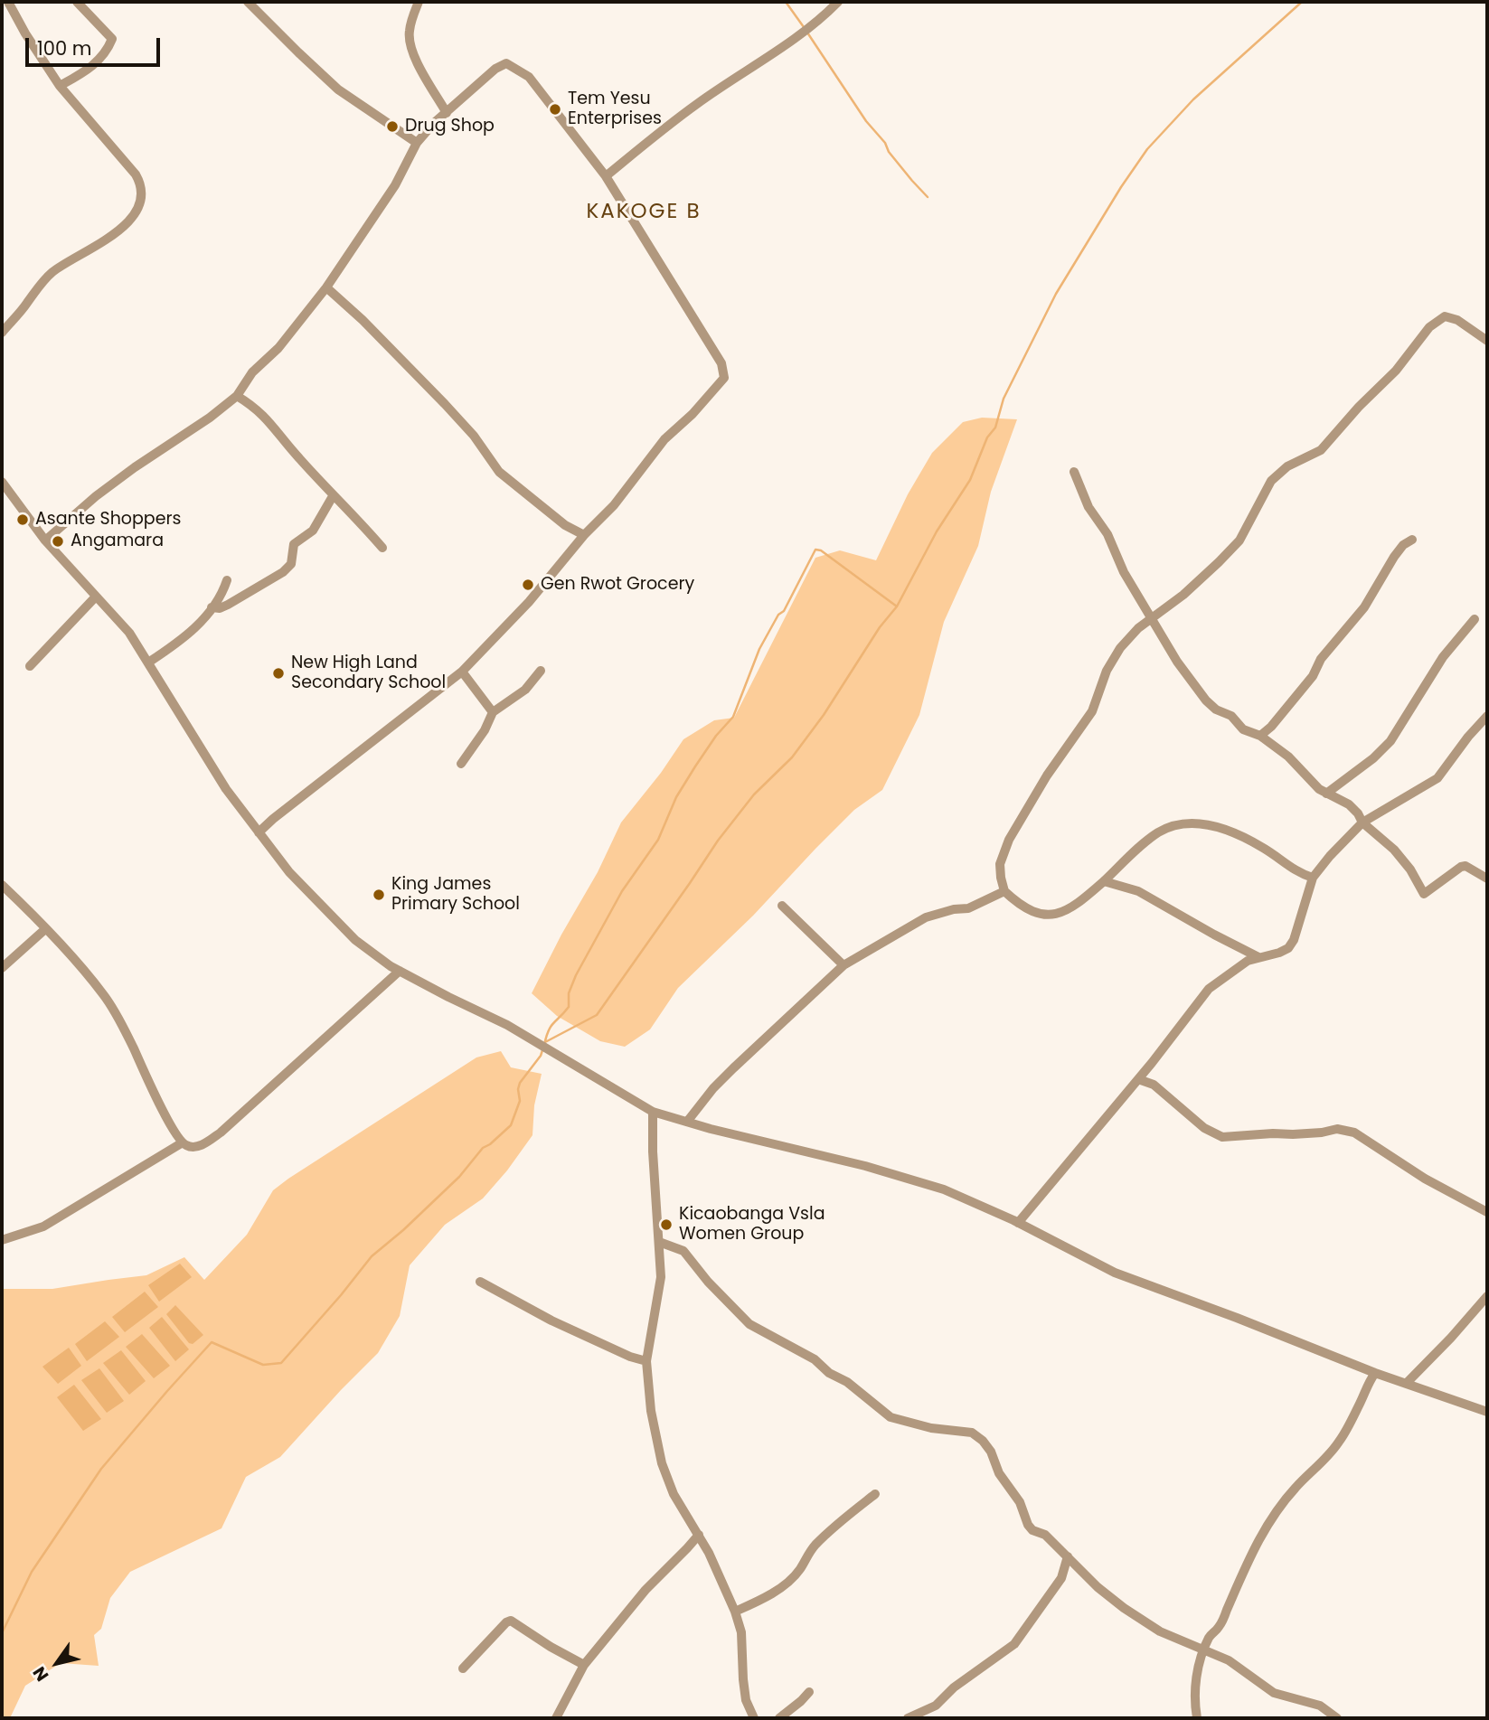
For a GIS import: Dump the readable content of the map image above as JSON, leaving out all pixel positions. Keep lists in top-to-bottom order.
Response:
{
  "districts": ["KAKOGE B"],
  "places": [
    "Tem Yesu Enterprises",
    "Drug Shop",
    "Asante Shoppers",
    "Angamara",
    "Gen Rwot Grocery",
    "New High Land Secondary School",
    "King James Primary School",
    "Kicaobanga Vsla Women Group"
  ],
  "scale_bar": "100 m",
  "north": "bottom left"
}
